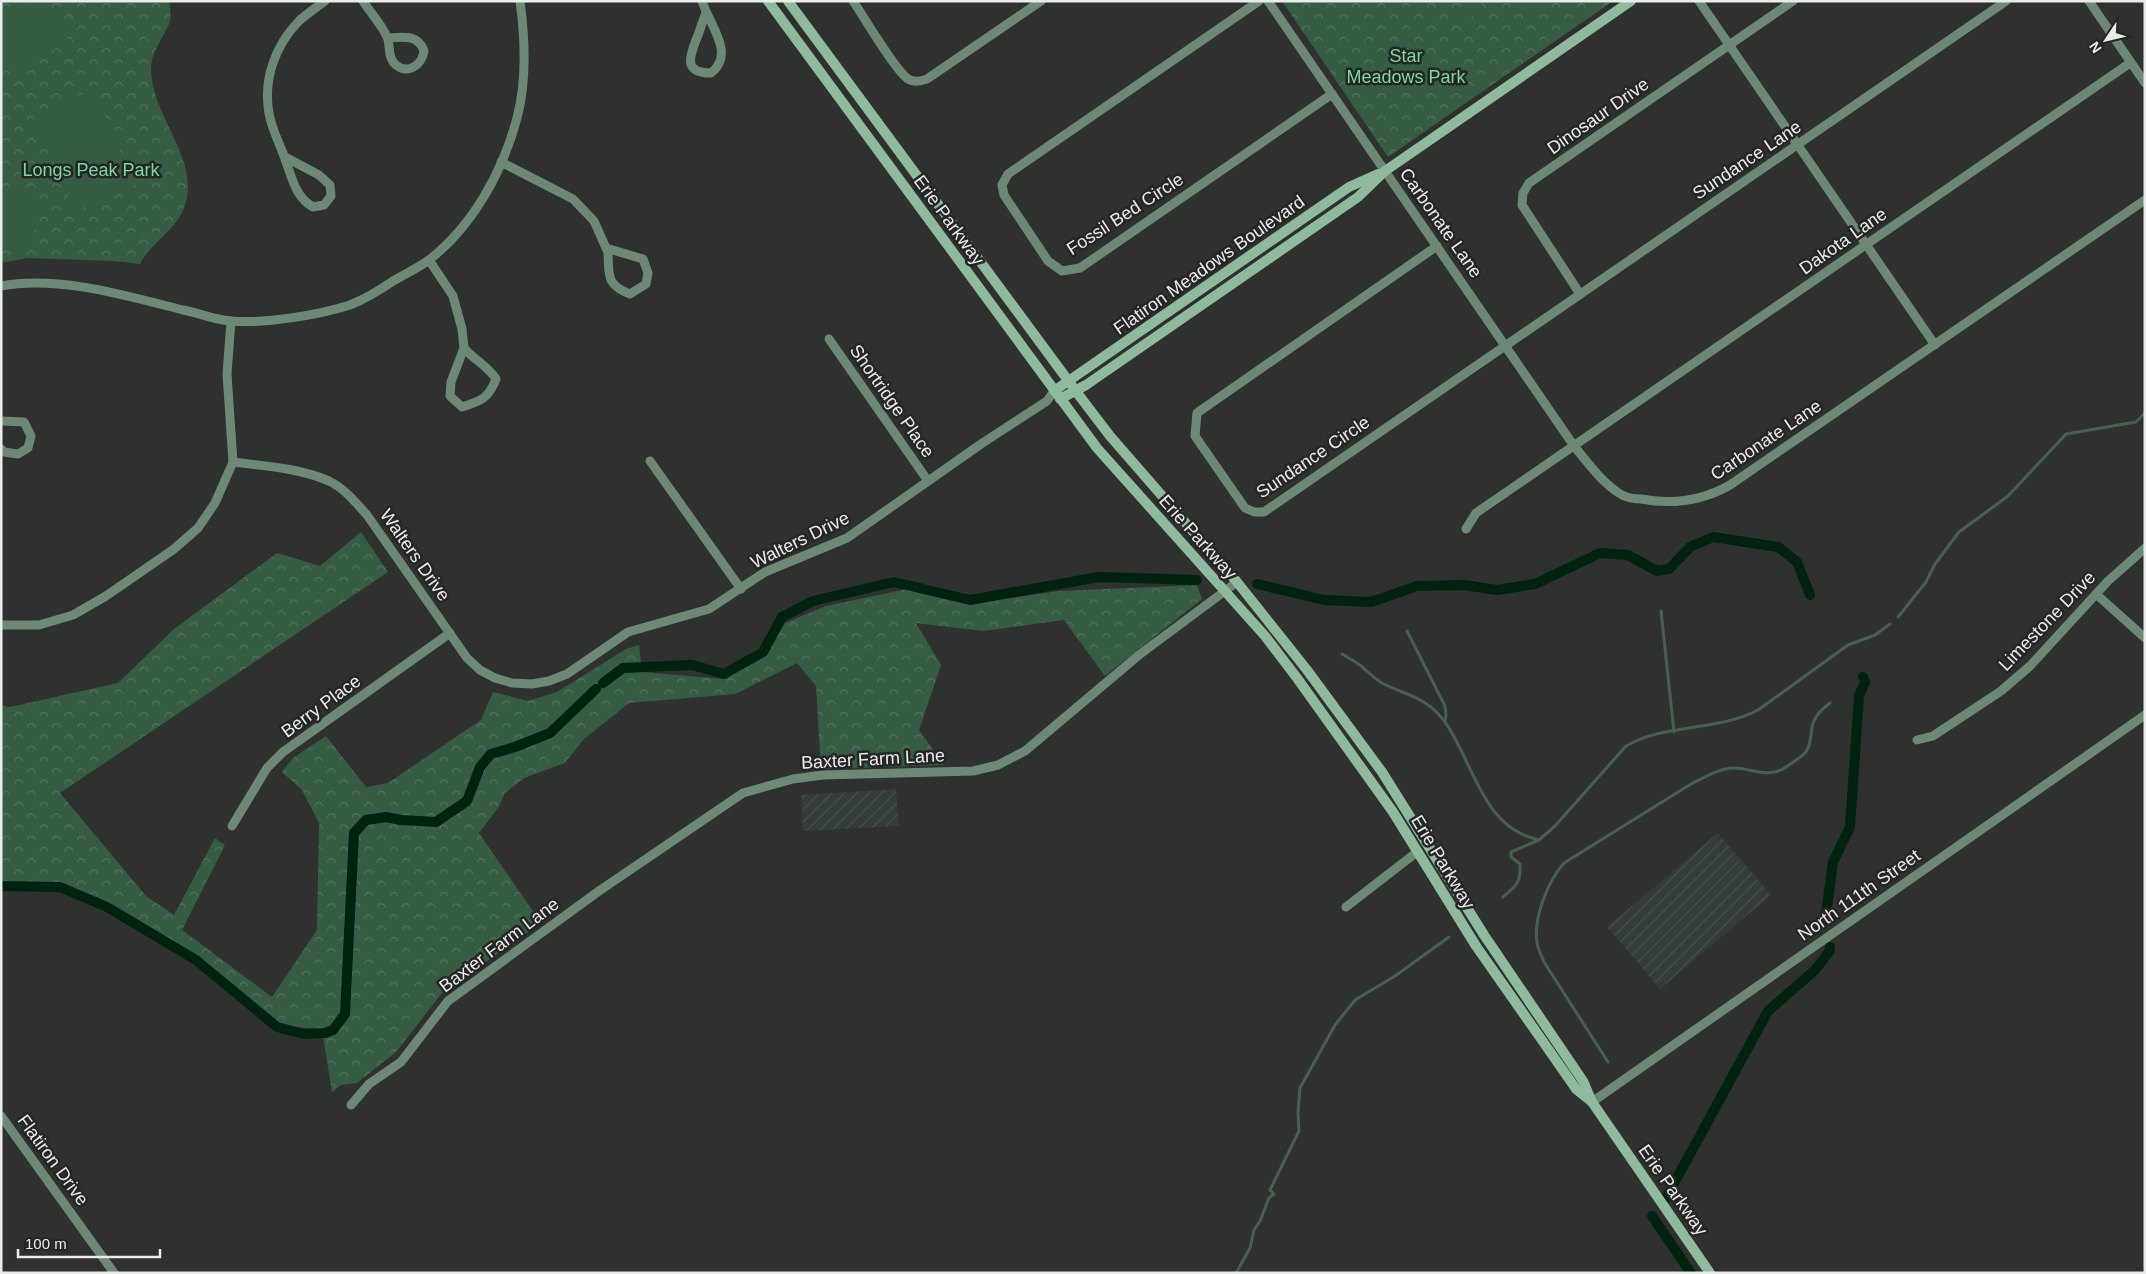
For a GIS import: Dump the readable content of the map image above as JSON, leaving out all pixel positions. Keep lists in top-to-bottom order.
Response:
{
  "streets": {
    "main road": ["Erie Parkway", "Flatiron Meadows Boulevard"],
    "street": [
      "Dinosaur Drive",
      "Sundance Lane",
      "Fossil Bed Circle",
      "Carbonate Lane",
      "Dakota Lane",
      "Shortridge Place",
      "Sundance Circle",
      "Walters Drive",
      "Limestone Drive",
      "Berry Place",
      "Baxter Farm Lane",
      "North 111th Street",
      "Flatiron Drive"
    ]
  },
  "crossings": [
    ["Dinosaur Drive", "Sundance Lane"],
    ["Sundance Lane", "Carbonate Lane"],
    ["Sundance Lane", "Sundance Circle"],
    ["Fossil Bed Circle", "Carbonate Lane"],
    ["Erie Parkway", "Flatiron Meadows Boulevard"],
    ["Erie Parkway", "Walters Drive"],
    ["Erie Parkway", "Baxter Farm Lane"],
    ["Erie Parkway", "North 111th Street"],
    ["Carbonate Lane", "Dakota Lane"],
    ["Carbonate Lane", "Flatiron Meadows Boulevard"],
    ["Carbonate Lane", "Sundance Circle"],
    ["Flatiron Meadows Boulevard", "Walters Drive"],
    ["Shortridge Place", "Walters Drive"],
    ["Walters Drive", "Berry Place"]
  ],
  "parks": ["Star Meadows Park", "Longs Peak Park"],
  "scale_bar": "100 m",
  "north": "bottom left"
}
